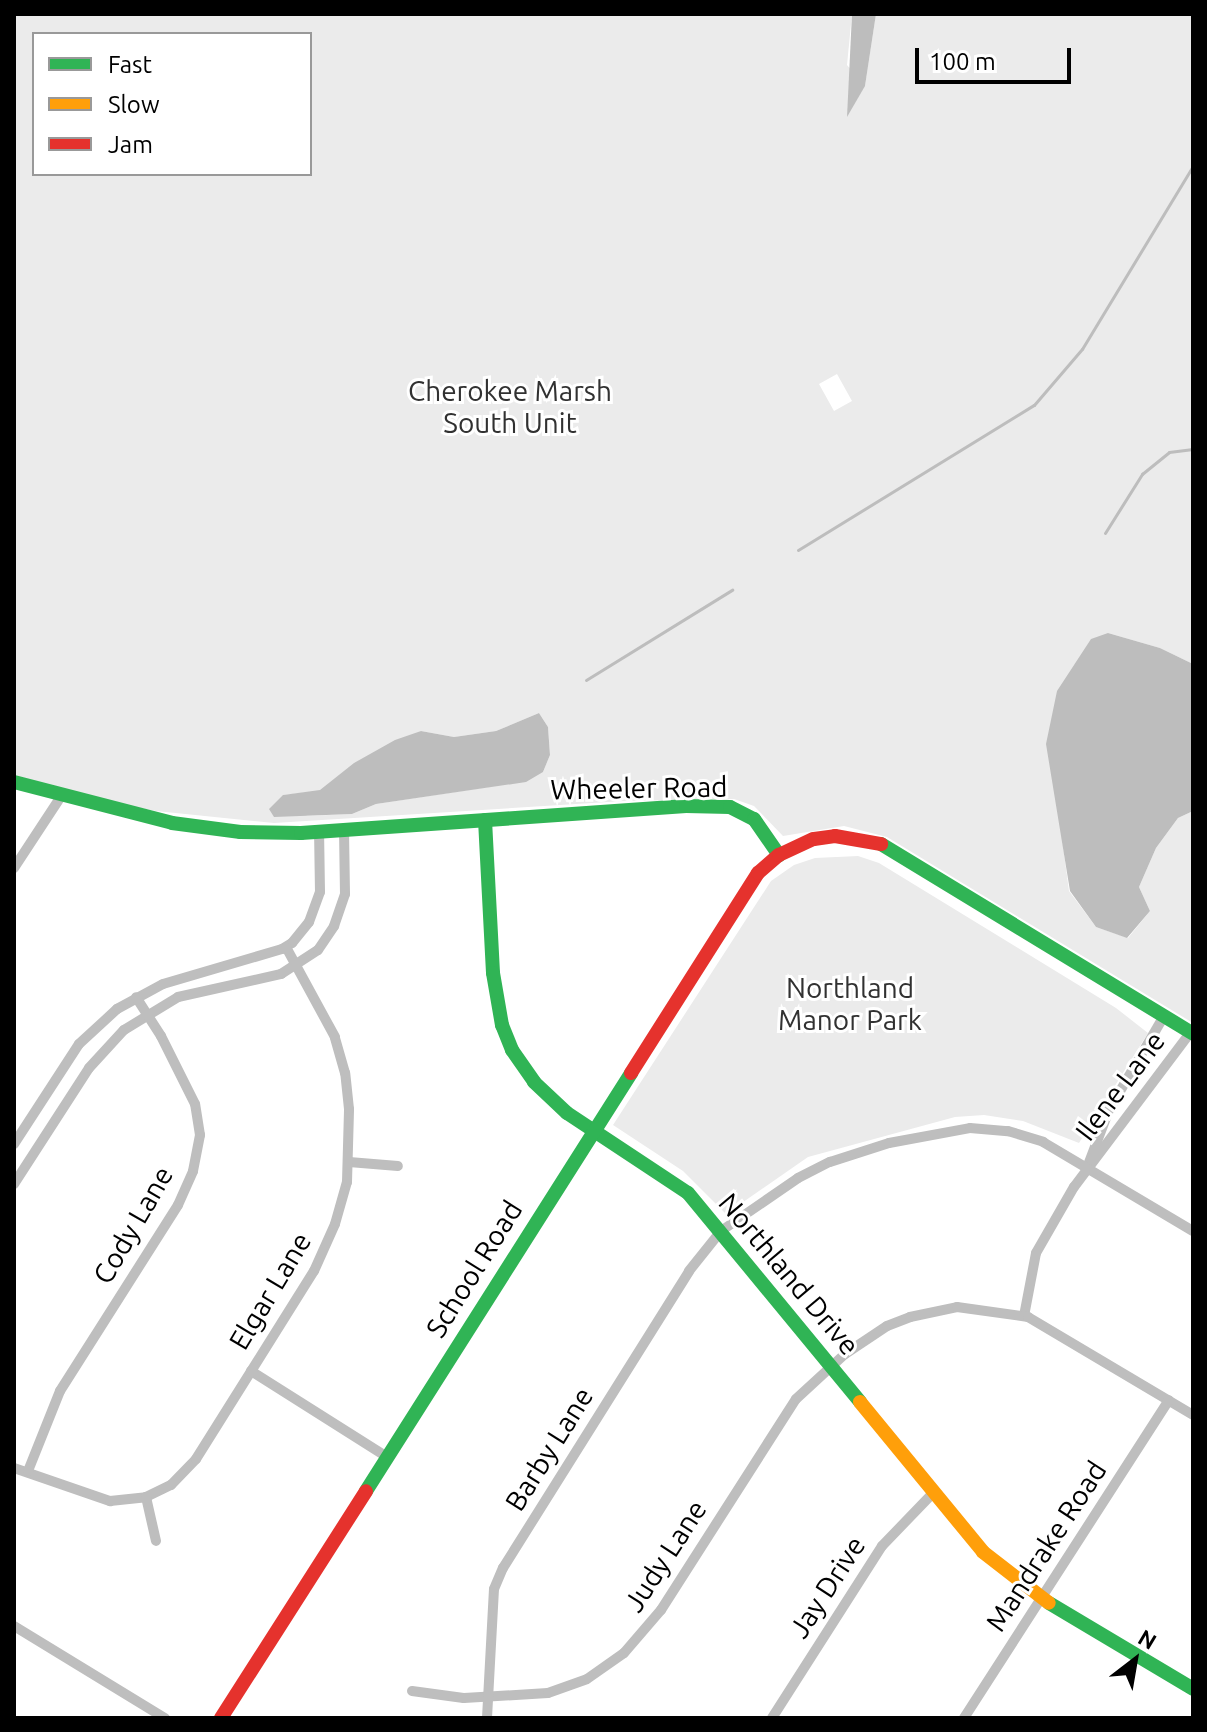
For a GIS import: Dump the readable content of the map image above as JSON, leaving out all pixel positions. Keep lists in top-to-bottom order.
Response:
{
  "streets": {
    "street": [
      "Wheeler Road",
      "Ilene Lane",
      "Cody Lane",
      "School Road",
      "Northland Drive",
      "Elgar Lane",
      "Barby Lane",
      "Mandrake Road",
      "Judy Lane",
      "Jay Drive"
    ]
  },
  "crossings": [
    ["Wheeler Road", "School Road"],
    ["Wheeler Road", "Northland Drive"],
    ["Ilene Lane", "Barby Lane"],
    ["Ilene Lane", "Judy Lane"],
    ["Cody Lane", "Elgar Lane"],
    ["School Road", "Northland Drive"],
    ["Northland Drive", "Barby Lane"],
    ["Northland Drive", "Mandrake Road"],
    ["Northland Drive", "Judy Lane"],
    ["Northland Drive", "Jay Drive"],
    ["Barby Lane", "Judy Lane"],
    ["Mandrake Road", "Judy Lane"]
  ],
  "parks": ["Cherokee Marsh South Unit", "Northland Manor Park"],
  "legend": ["Fast", "Slow", "Jam"],
  "scale_bar": "100 m",
  "north": "top right"
}
